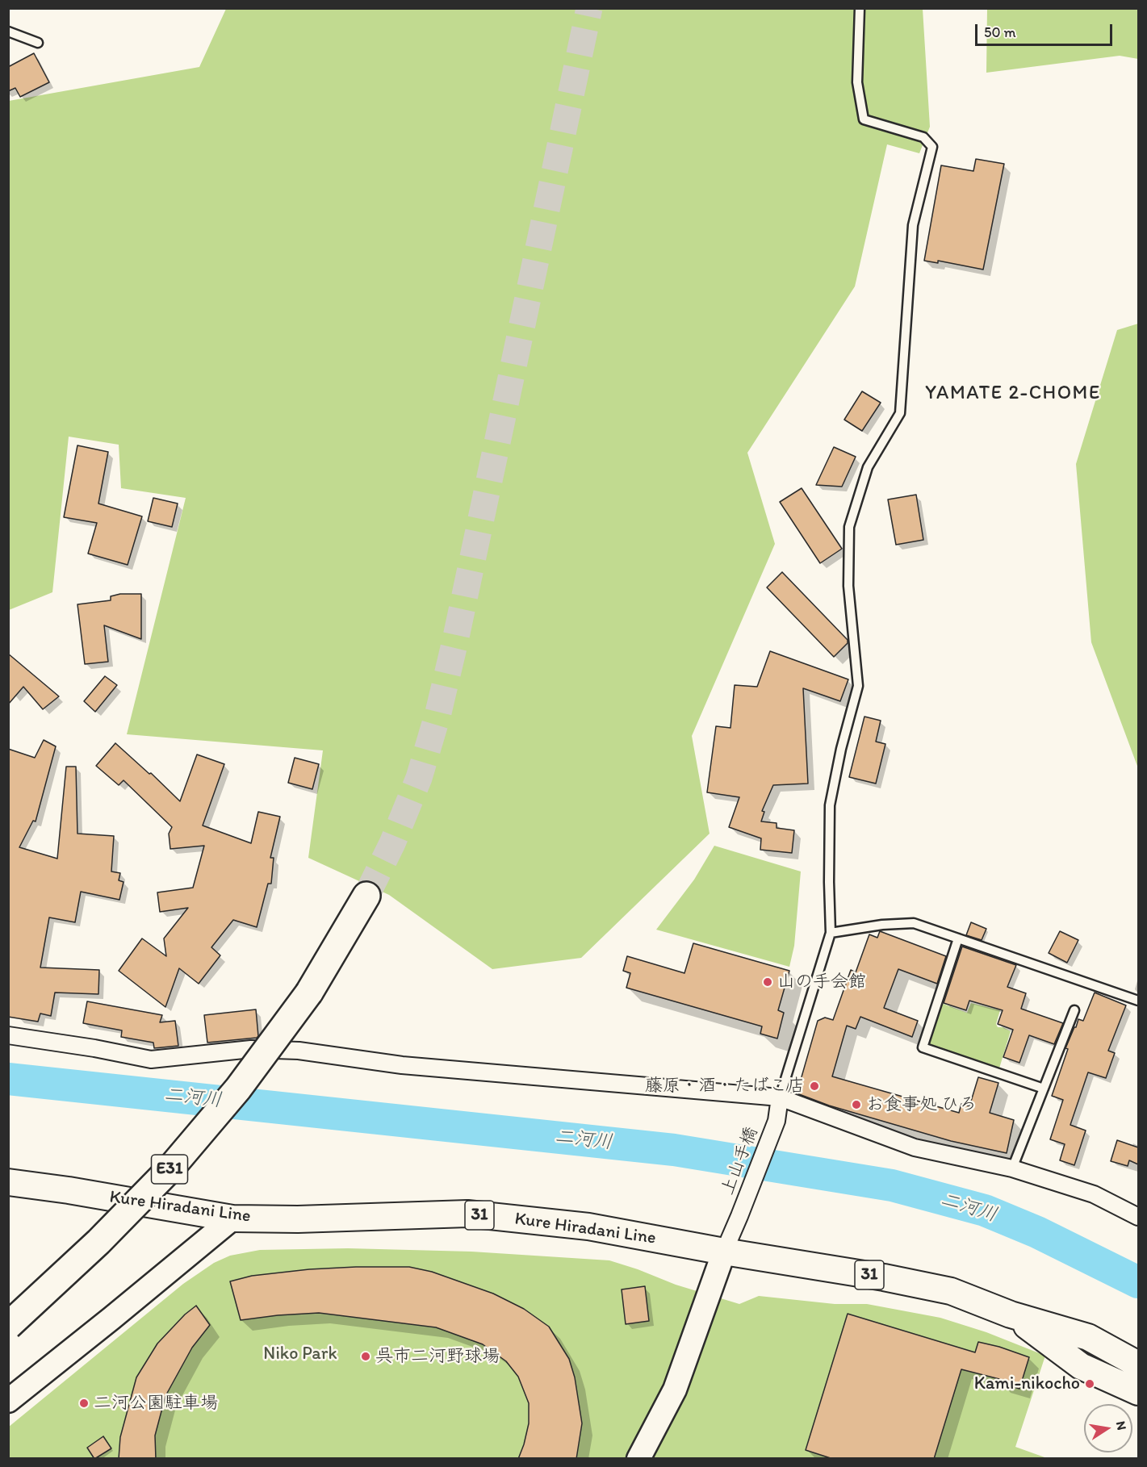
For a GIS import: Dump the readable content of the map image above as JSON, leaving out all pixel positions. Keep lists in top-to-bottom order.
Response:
{
  "streets": {
    "highway": ["E31"],
    "main road": ["Kure Hiradani Line", "31"],
    "street": ["上山手橋"]
  },
  "crossings": [
    ["上山手橋", "Kure Hiradani Line"]
  ],
  "districts": ["YAMATE 2-CHOME"],
  "water": ["二河川"],
  "parks": ["Niko Park"],
  "places": [
    "山の手会館",
    "藤原・酒・たばこ店",
    "お食事処 ひろ",
    "呉市二河野球場",
    "Kami-nikocho",
    "二河公園駐車場"
  ],
  "scale_bar": "50 m",
  "north": "right"
}
